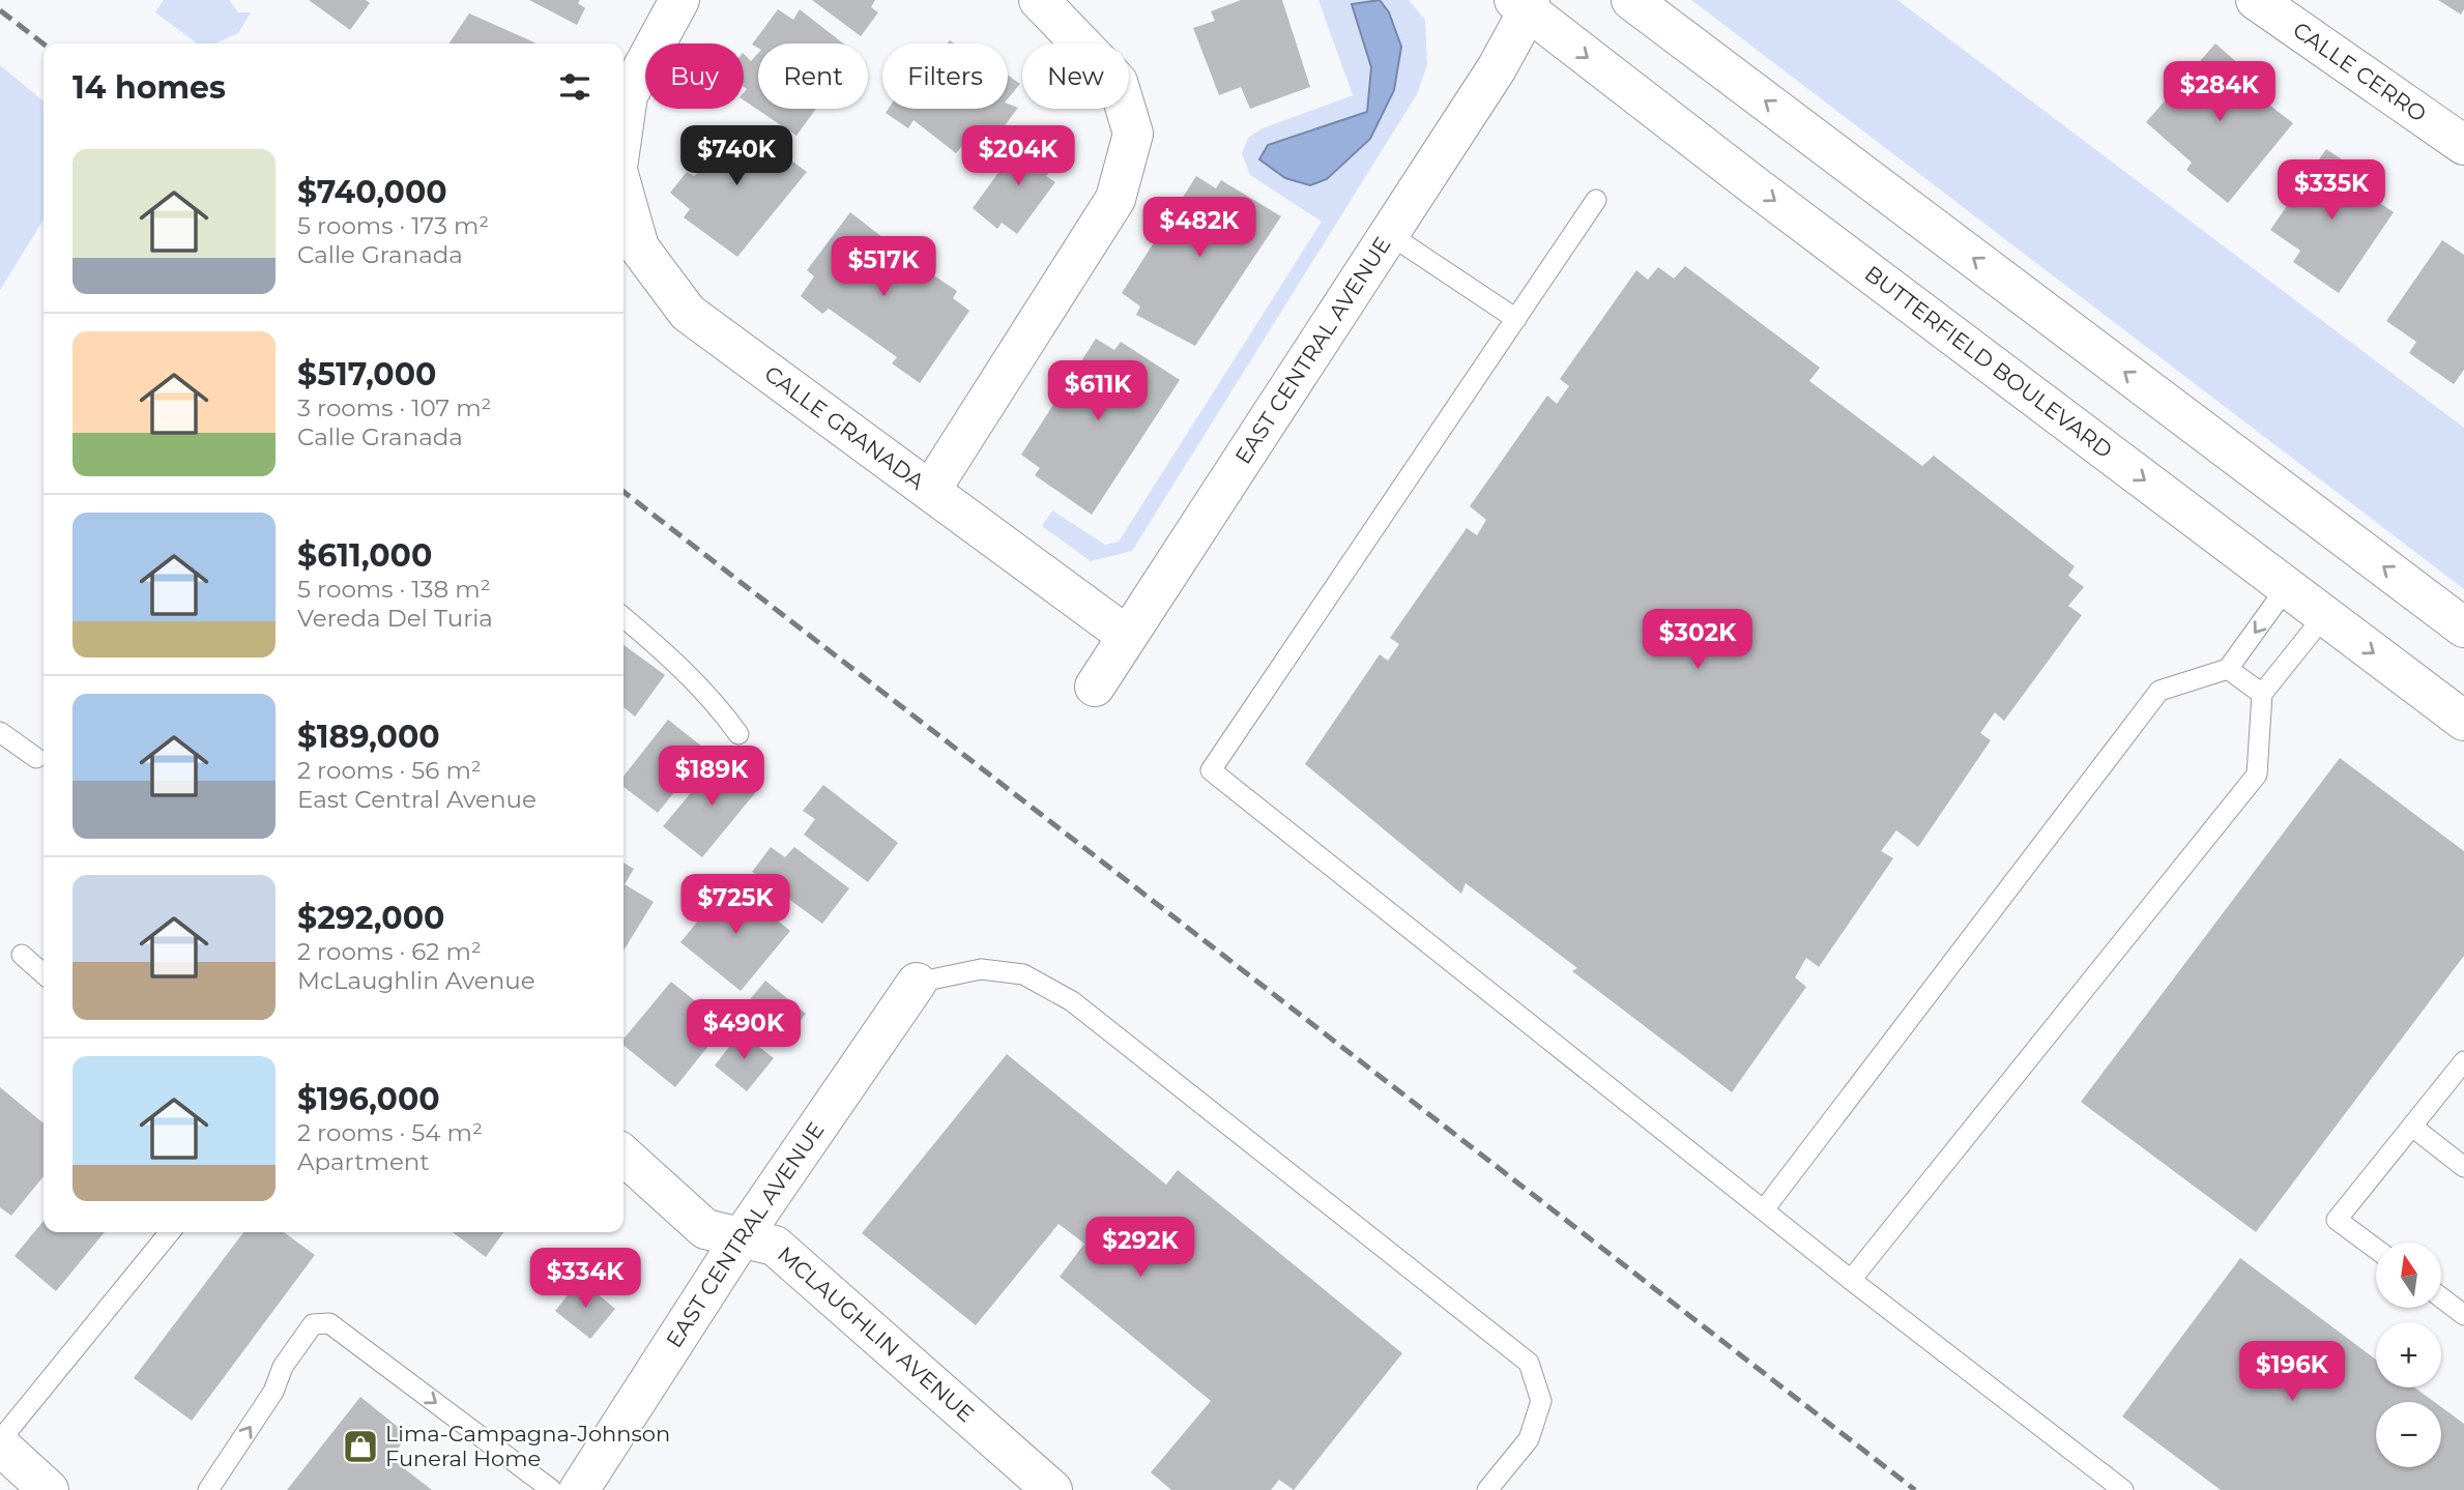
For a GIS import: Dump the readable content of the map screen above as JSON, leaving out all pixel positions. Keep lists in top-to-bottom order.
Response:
{
  "streets": {
    "street": [
      "CALLE CERRO",
      "EAST CENTRAL AVENUE",
      "BUTTERFIELD BOULEVARD",
      "CALLE GRANADA",
      "MCLAUGHLIN AVENUE"
    ]
  },
  "crossings": [
    ["EAST CENTRAL AVENUE", "BUTTERFIELD BOULEVARD"],
    ["EAST CENTRAL AVENUE", "CALLE GRANADA"],
    ["EAST CENTRAL AVENUE", "MCLAUGHLIN AVENUE"]
  ],
  "places": {
    "shop": ["Lima-Campagna-Johnson Funeral Home"]
  },
  "north": "top",
  "page": {
    "chip": [
      "Buy",
      "Rent",
      "Filters",
      "New"
    ],
    "heading": "14 homes",
    "price": [
      "$284K",
      "$740K",
      "$204K",
      "$335K",
      "$482K",
      "$517K",
      "$611K",
      "$302K",
      "$189K",
      "$725K",
      "$490K",
      "$292K",
      "$334K",
      "$196K"
    ],
    "list": [
      {
        "name": "$740,000",
        "note": "5 rooms · 173 m² · Calle Granada"
      },
      {
        "name": "$517,000",
        "note": "3 rooms · 107 m² · Calle Granada"
      },
      {
        "name": "$611,000",
        "note": "5 rooms · 138 m² · Vereda Del Turia"
      },
      {
        "name": "$189,000",
        "note": "2 rooms · 56 m² · East Central Avenue"
      },
      {
        "name": "$292,000",
        "note": "2 rooms · 62 m² · McLaughlin Avenue"
      },
      {
        "name": "$196,000",
        "note": "2 rooms · 54 m² · Apartment"
      }
    ],
    "map_buttons": ["+", "−"]
  }
}
